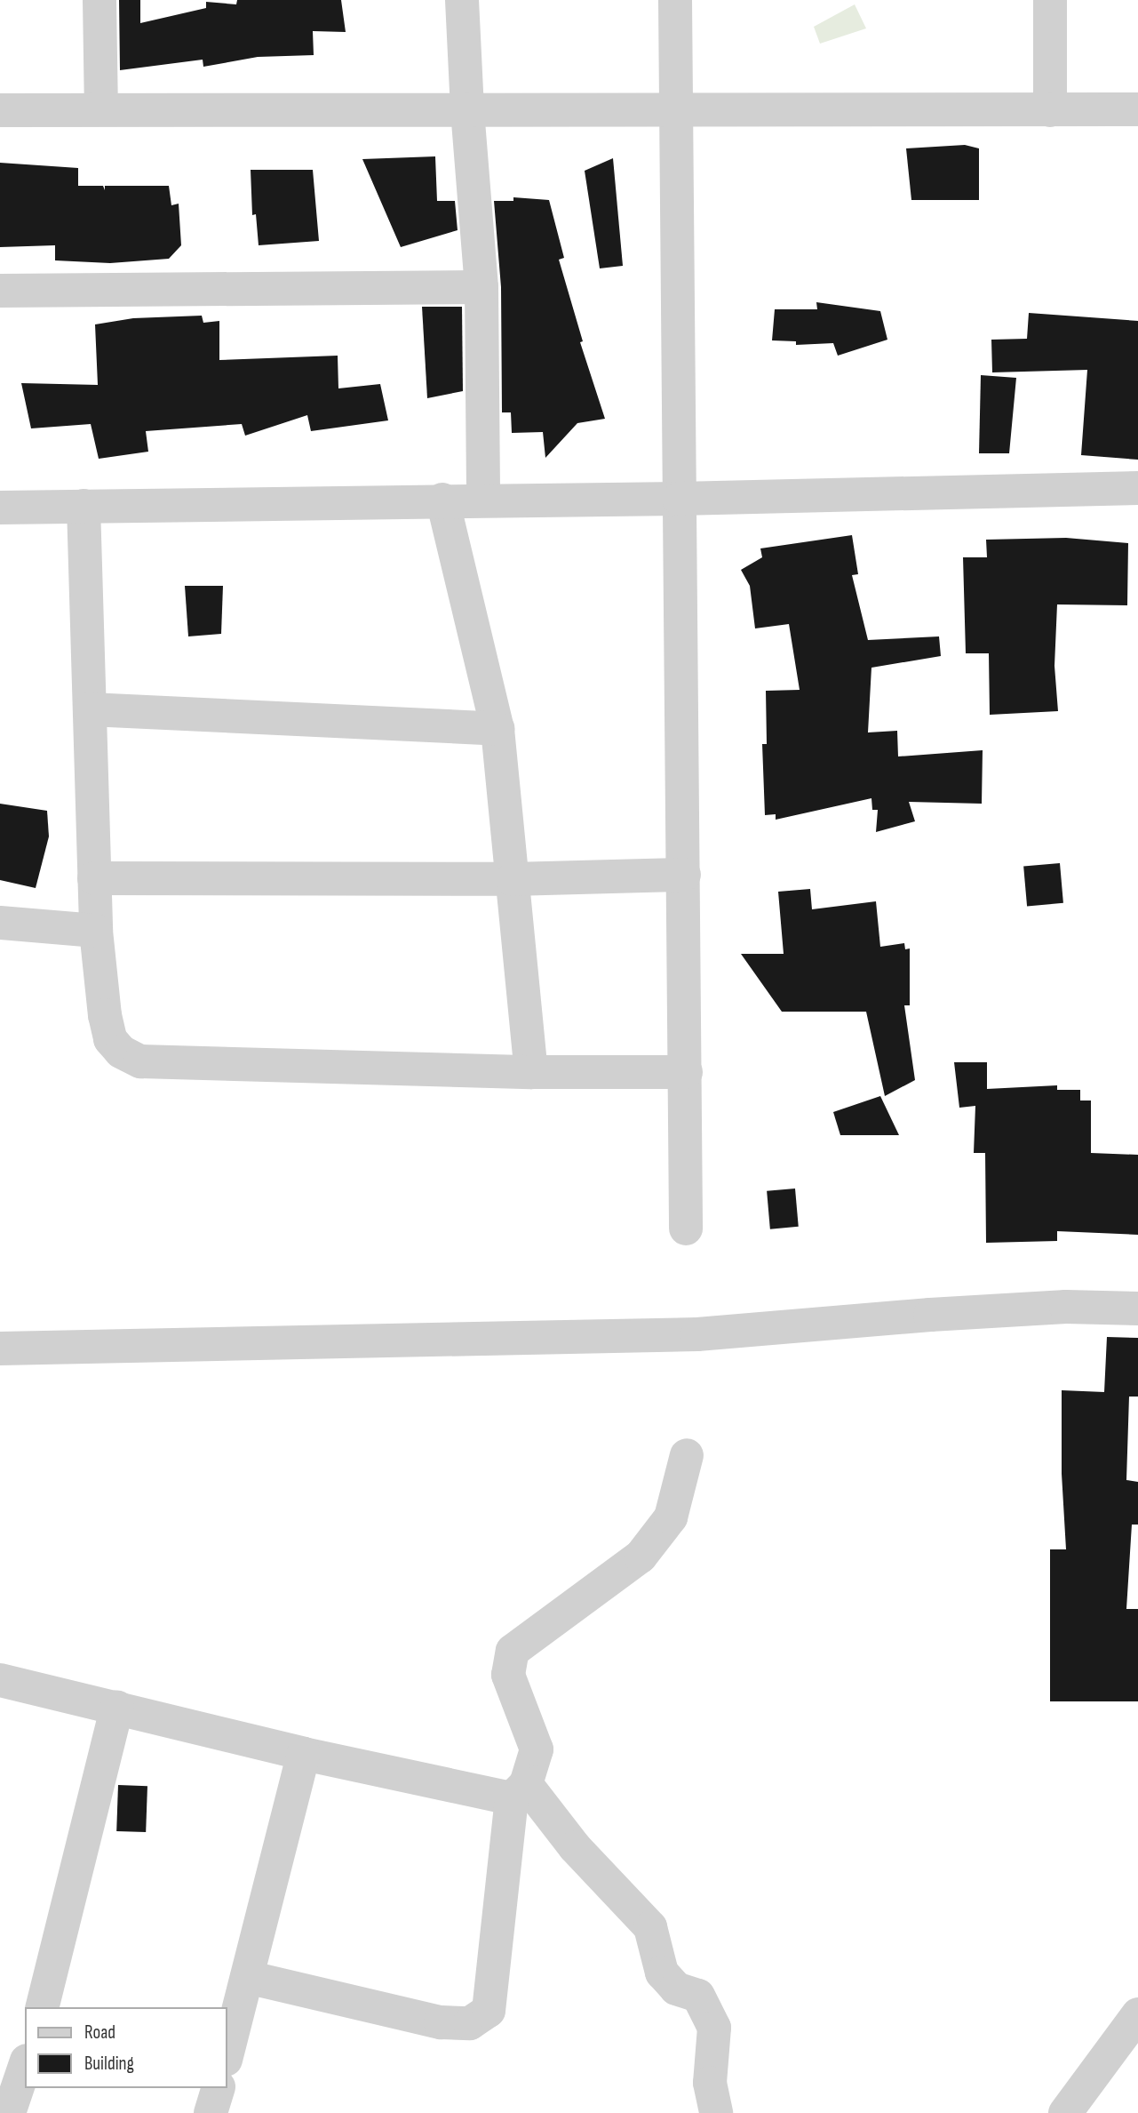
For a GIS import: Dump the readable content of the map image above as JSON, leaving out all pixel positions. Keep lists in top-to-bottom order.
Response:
{
  "legend": ["Road", "Building"]
}
